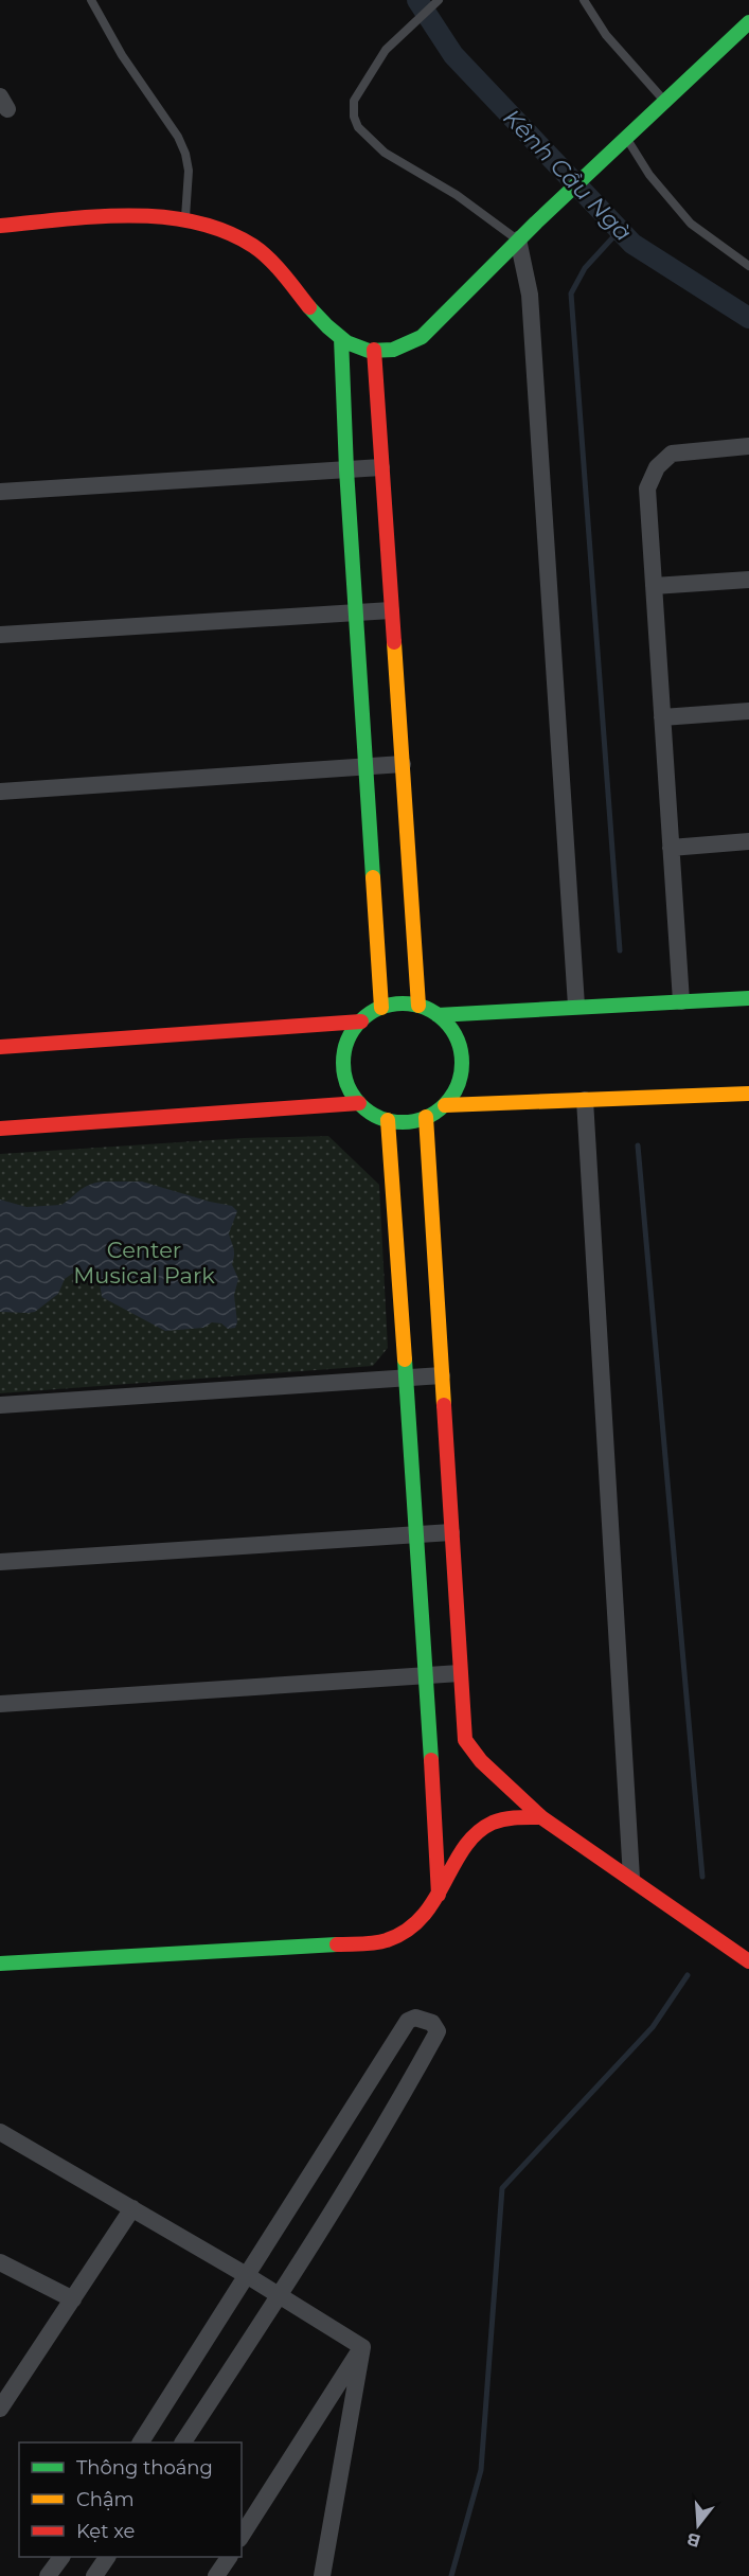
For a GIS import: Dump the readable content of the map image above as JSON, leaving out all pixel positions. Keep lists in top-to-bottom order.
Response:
{
  "water": ["Kênh Cầu Ngà"],
  "parks": ["Center Musical Park"],
  "legend": ["Thông thoáng", "Chậm", "Kẹt xe"],
  "north": "bottom"
}
